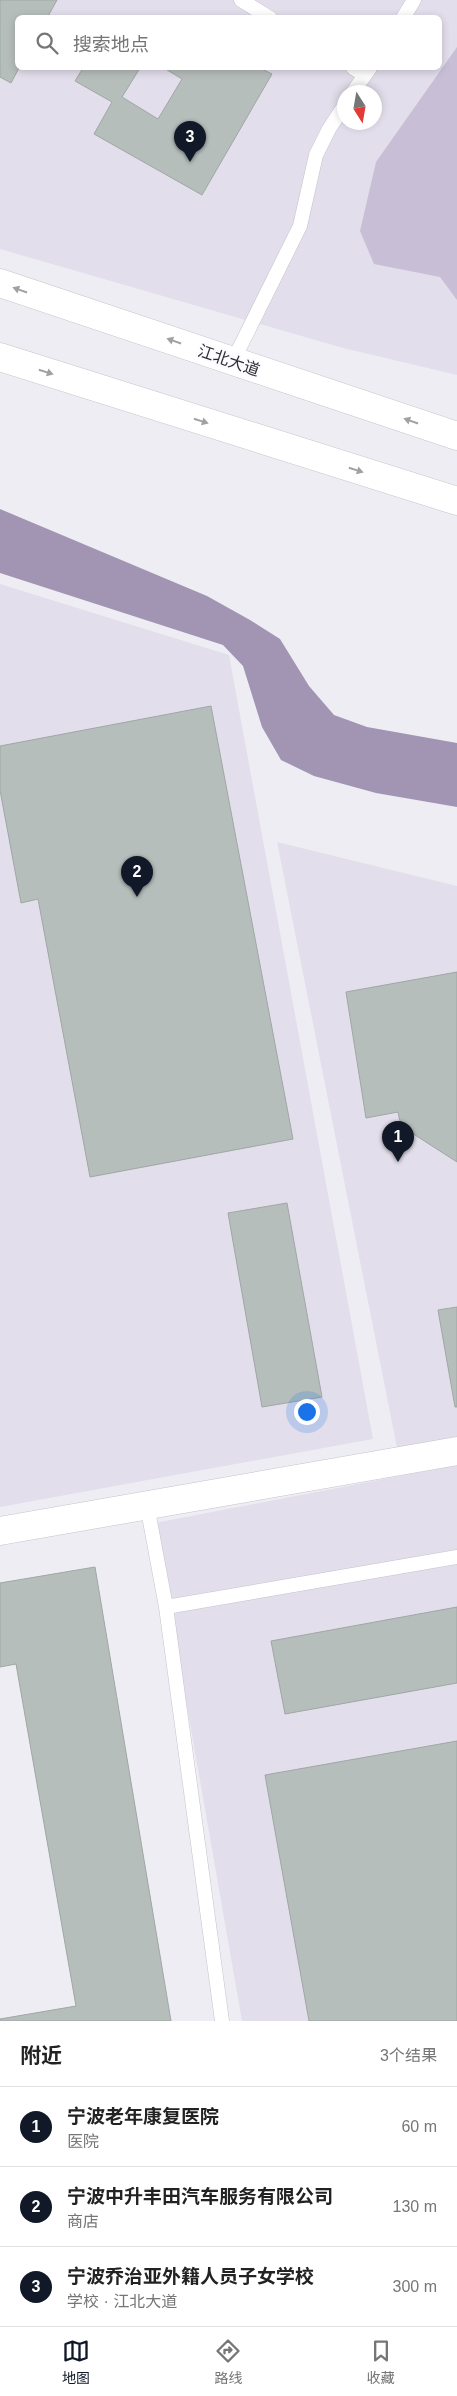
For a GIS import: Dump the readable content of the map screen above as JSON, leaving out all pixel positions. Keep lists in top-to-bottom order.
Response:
{
  "streets": {
    "main road": ["江北大道"]
  },
  "north": "bottom",
  "page": {
    "search": "搜索地点",
    "pins": ["3", "2", "1"],
    "heading": ["附近", "3个结果"],
    "list": [
      {
        "mark": "1",
        "name": "宁波老年康复医院",
        "note": "医院",
        "value": "60 m"
      },
      {
        "mark": "2",
        "name": "宁波中升丰田汽车服务有限公司",
        "note": "商店",
        "value": "130 m"
      },
      {
        "mark": "3",
        "name": "宁波乔治亚外籍人员子女学校",
        "note": "学校 · 江北大道",
        "value": "300 m"
      }
    ],
    "nav": ["地图", "路线", "收藏"]
  }
}
